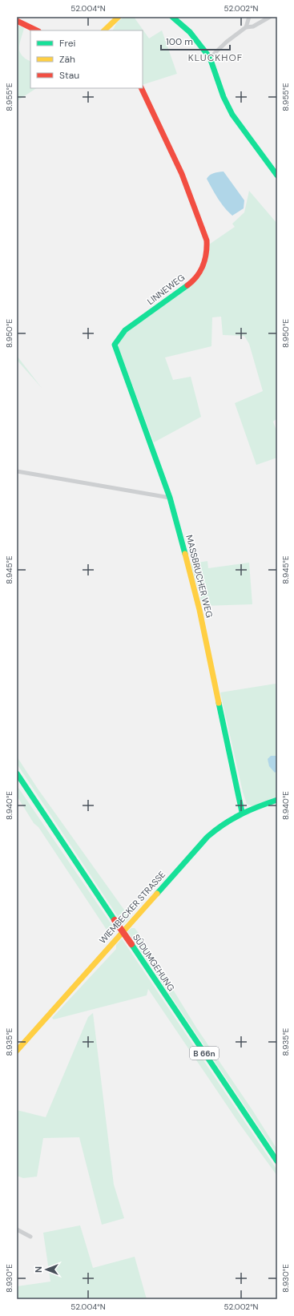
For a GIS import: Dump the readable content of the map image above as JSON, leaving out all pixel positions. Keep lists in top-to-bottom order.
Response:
{
  "streets": {
    "street": [
      "LINNEWEG",
      "MASSBRUCHER WEG",
      "WIEMBECKER STRASSE",
      "SÜDUMGEHUNG",
      "B 66n"
    ]
  },
  "crossings": [
    ["LINNEWEG", "MASSBRUCHER WEG"],
    ["MASSBRUCHER WEG", "WIEMBECKER STRASSE"]
  ],
  "districts": ["KLUCKHOF"],
  "legend": ["Frei", "Zäh", "Stau"],
  "scale_bar": "100 m",
  "north": "left",
  "coordinates": [
    "52.004°N",
    "52.002°N",
    "8.955°E",
    "8.950°E",
    "8.945°E",
    "8.940°E",
    "8.935°E",
    "8.930°E"
  ]
}
